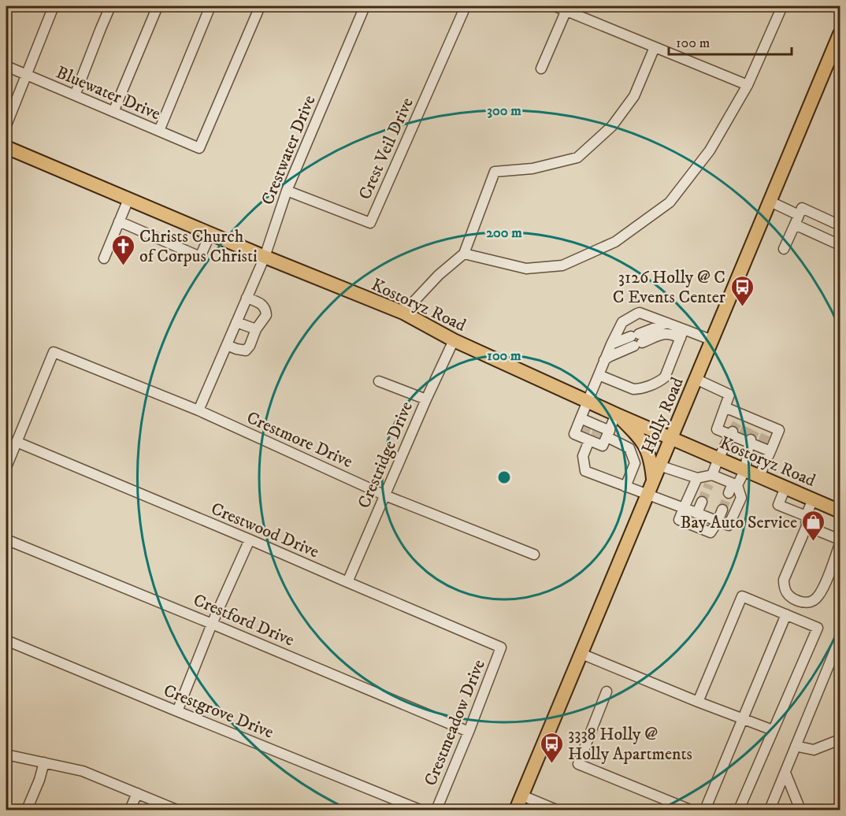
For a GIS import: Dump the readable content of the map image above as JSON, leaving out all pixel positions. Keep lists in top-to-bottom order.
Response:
{
  "streets": {
    "main road": ["Kostoryz Road", "Holly Road"],
    "street": [
      "Bluewater Drive",
      "Crest Veil Drive",
      "Crestwater Drive",
      "Crestmore Drive",
      "Crestridge Drive",
      "Crestwood Drive",
      "Crestford Drive",
      "Crestgrove Drive",
      "Crestmeadow Drive"
    ]
  },
  "crossings": [
    ["Crest Veil Drive", "Crestwater Drive"],
    ["Crestwater Drive", "Kostoryz Road"],
    ["Crestwater Drive", "Crestmore Drive"],
    ["Kostoryz Road", "Holly Road"],
    ["Kostoryz Road", "Crestridge Drive"],
    ["Crestmore Drive", "Crestridge Drive"],
    ["Crestmore Drive", "Crestwood Drive"],
    ["Crestridge Drive", "Crestwood Drive"],
    ["Crestwood Drive", "Crestmeadow Drive"],
    ["Crestford Drive", "Crestmeadow Drive"]
  ],
  "places": {
    "church": ["Christs Church of Corpus Christi"],
    "bus stop": ["3126 Holly @ C C Events Center", "3338 Holly @ Holly Apartments"],
    "shop": ["Bay Auto Service"]
  },
  "scale_bar": "100 m",
  "rings": ["300 m", "200 m", "100 m"]
}
